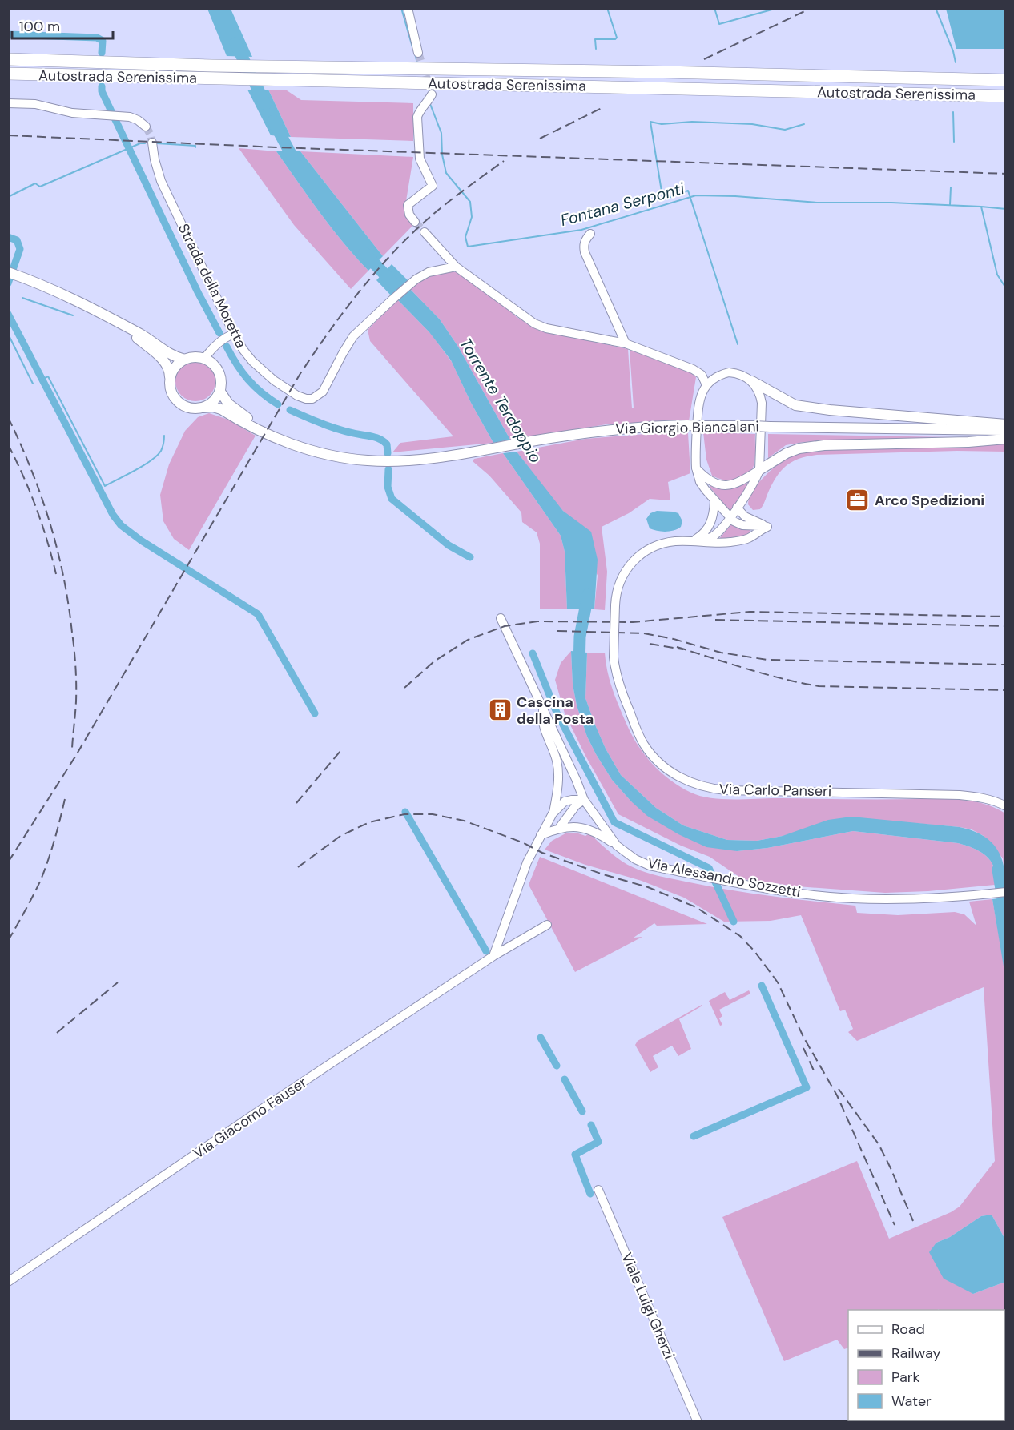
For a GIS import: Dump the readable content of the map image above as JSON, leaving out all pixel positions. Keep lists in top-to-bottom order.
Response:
{
  "streets": {
    "highway": ["Autostrada Serenissima"],
    "main road": ["Via Giorgio Biancalani"],
    "street": [
      "Strada della Moretta",
      "Via Carlo Panseri",
      "Via Alessandro Sozzetti",
      "Via Giacomo Fauser",
      "Viale Luigi Gherzi"
    ]
  },
  "water": ["Fontana Serponti", "Torrente Terdoppio"],
  "places": {
    "office": ["Arco Spedizioni"],
    "building": ["Cascina della Posta"]
  },
  "legend": [
    "Road",
    "Railway",
    "Park",
    "Water"
  ],
  "scale_bar": "100 m"
}
